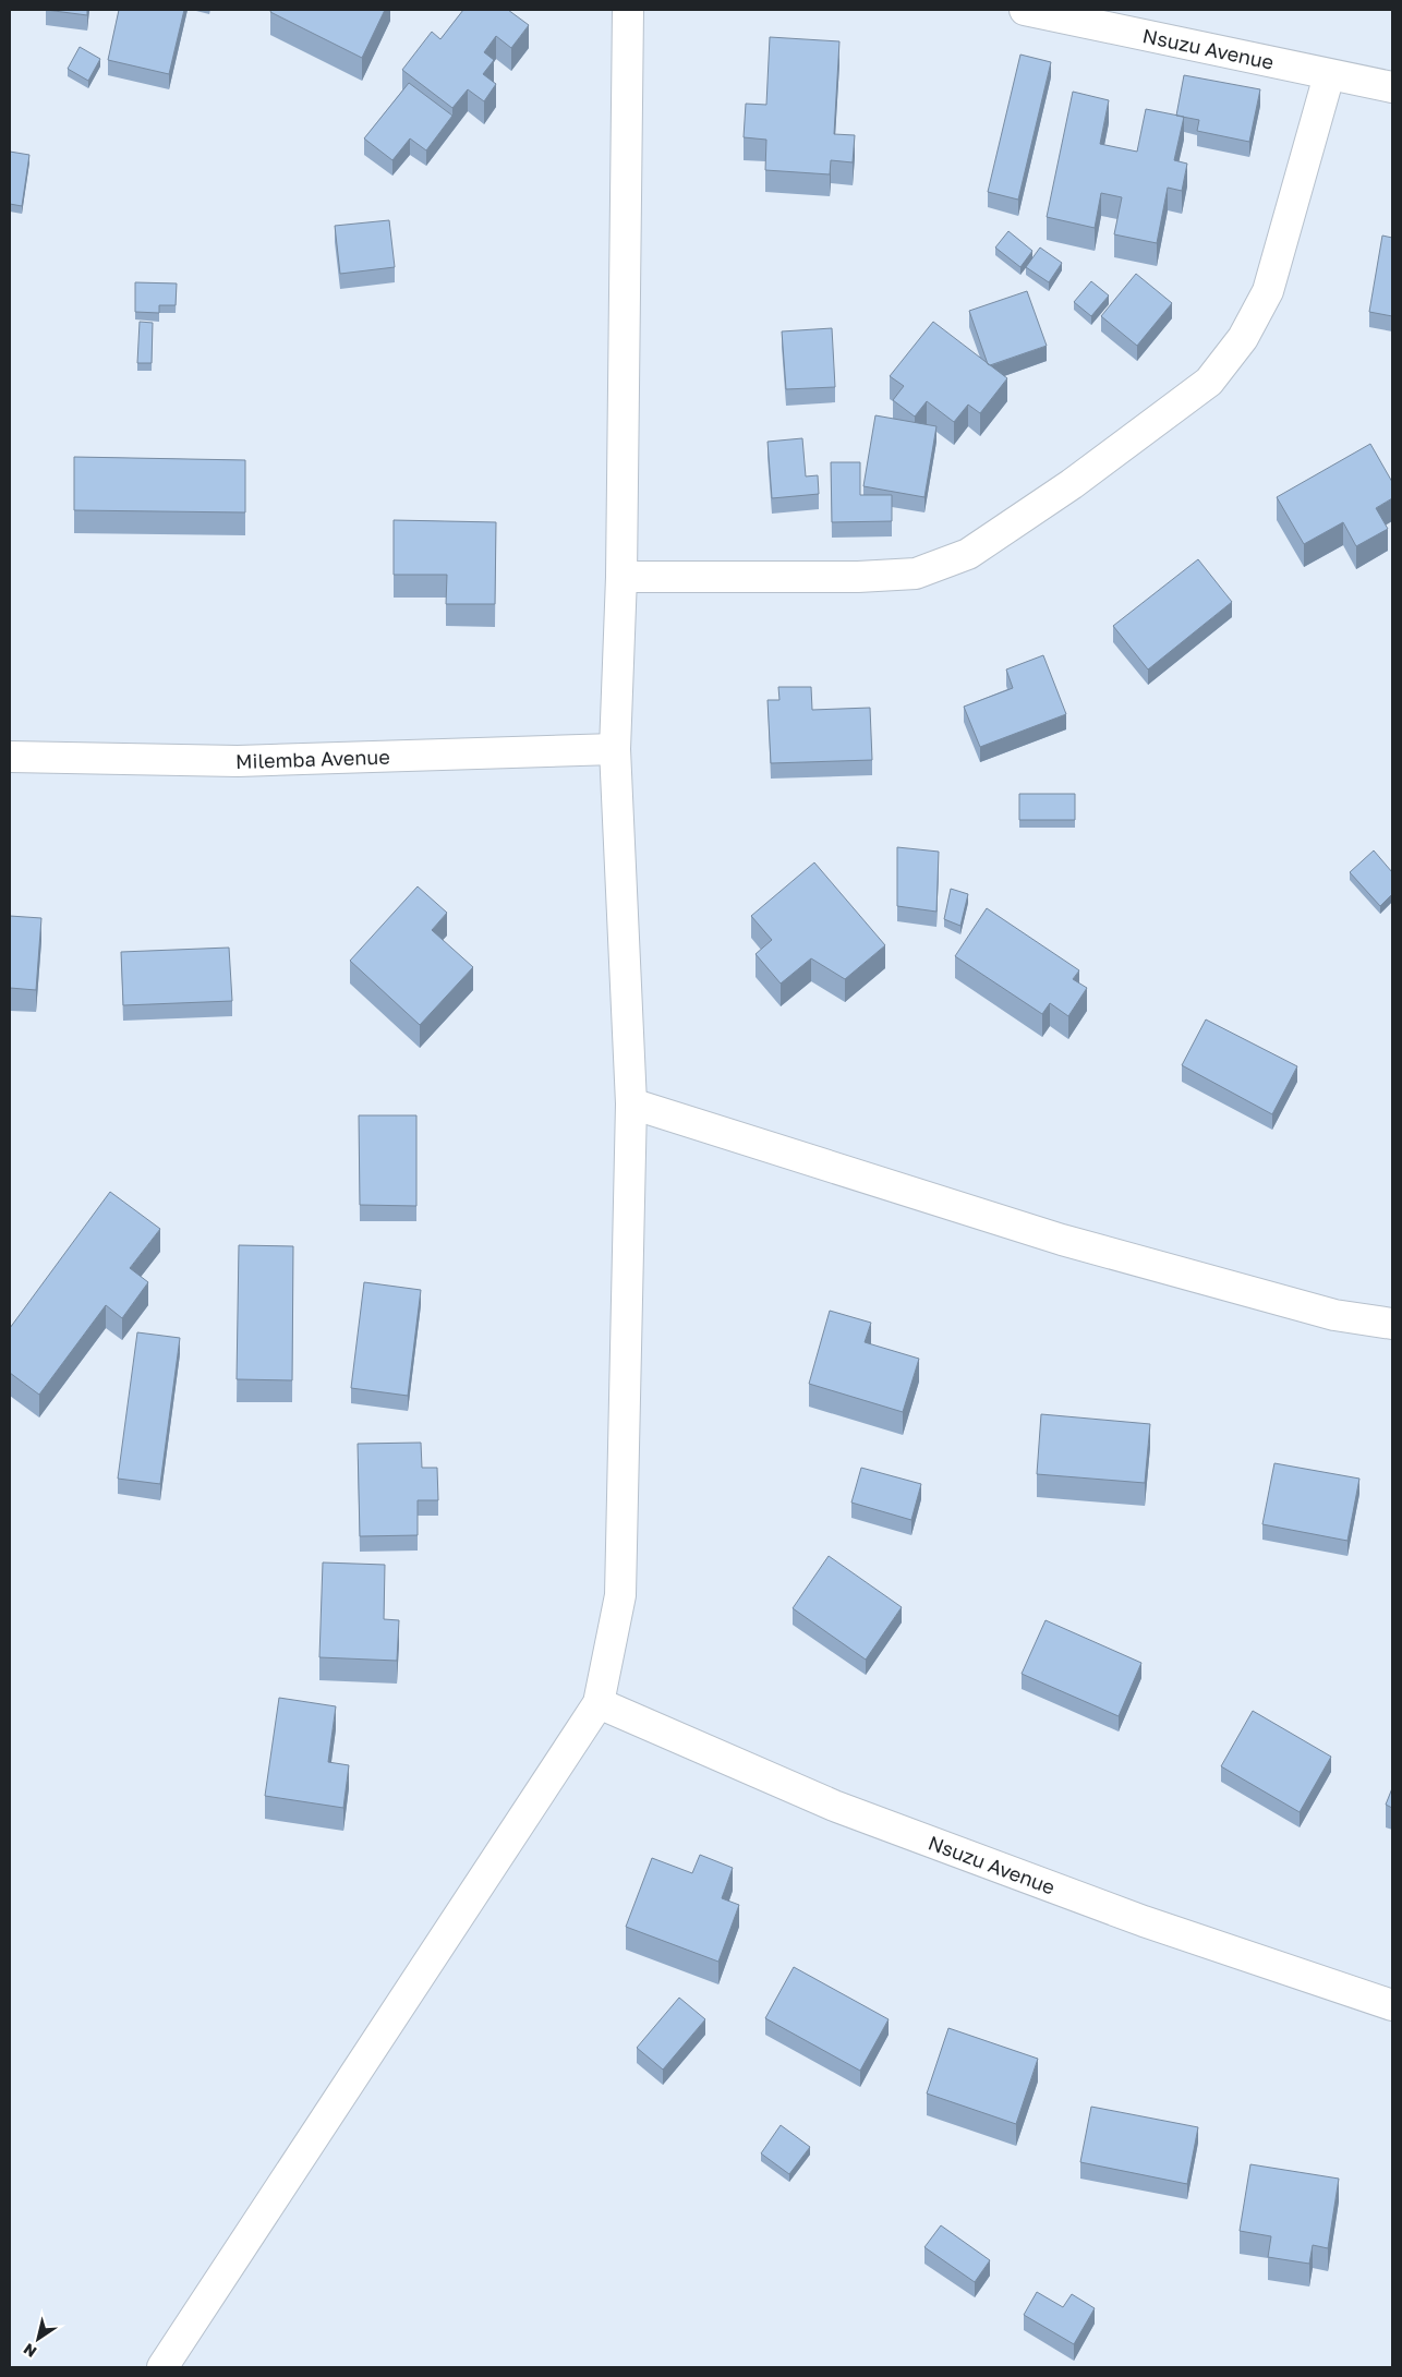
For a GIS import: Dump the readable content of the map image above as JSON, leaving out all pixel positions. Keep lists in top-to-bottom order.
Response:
{
  "streets": {
    "street": ["Nsuzu Avenue", "Milemba Avenue"]
  },
  "north": "bottom left"
}
